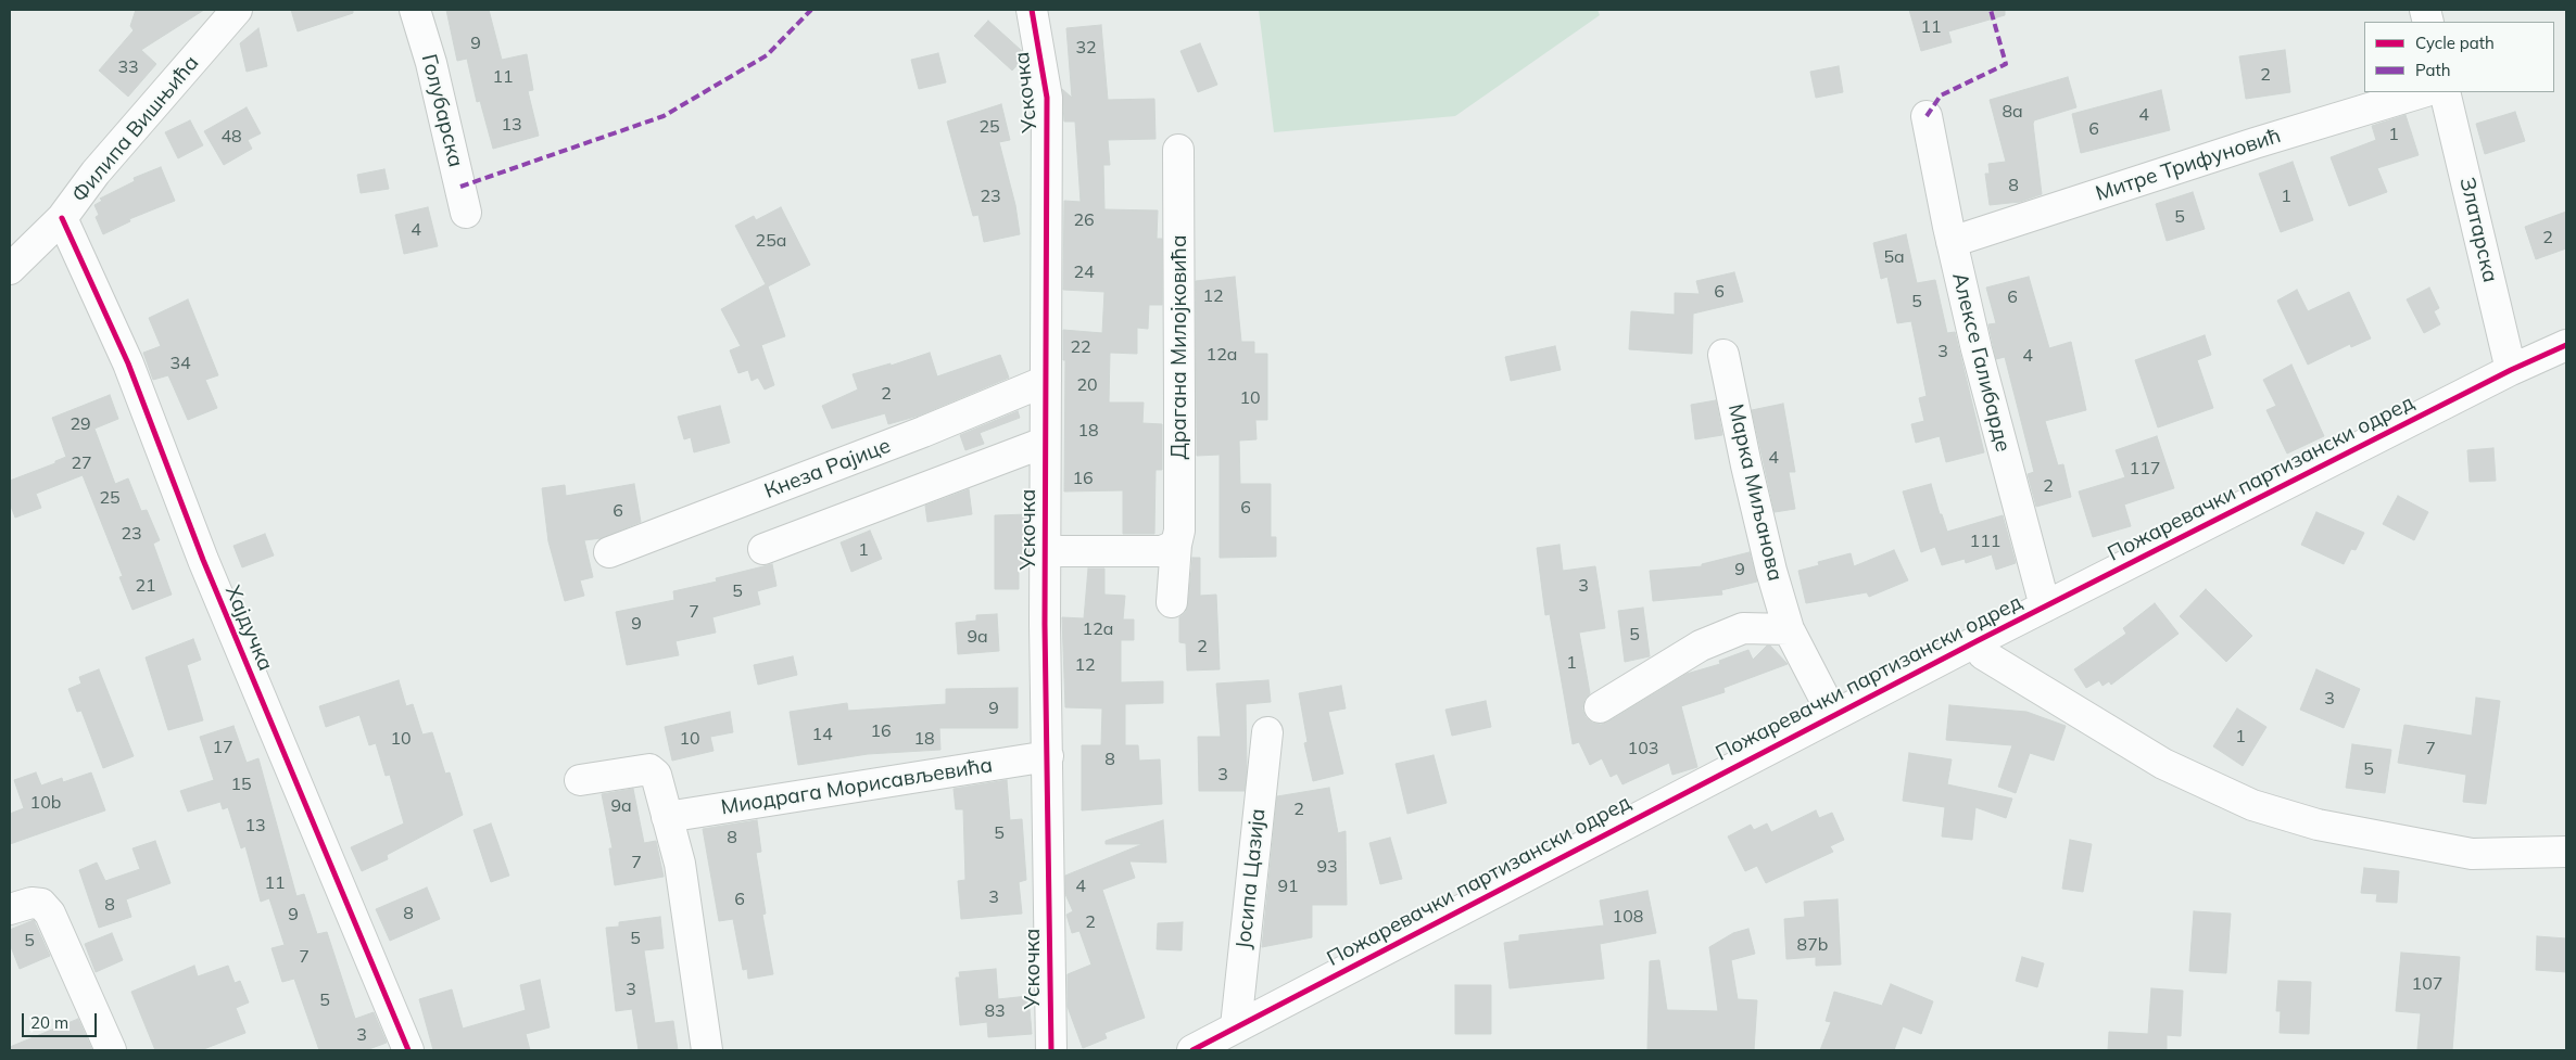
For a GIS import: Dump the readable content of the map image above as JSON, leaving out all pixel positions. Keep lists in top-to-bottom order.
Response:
{
  "streets": {
    "street": [
      "Ускочка",
      "Голубарска",
      "Филипа Вишњића",
      "Митре Трифуновић",
      "Златарска",
      "Драгана Милојковића",
      "Алексе Галибарде",
      "Кнеза Рајице",
      "Пожаревачки партизански одред",
      "Марка Миљанова",
      "Хајдучка",
      "Миодрага Морисављевића",
      "Јосипа Цазија"
    ]
  },
  "crossings": [
    ["Ускочка", "Кнеза Рајице"],
    ["Ускочка", "Миодрага Морисављевића"],
    ["Филипа Вишњића", "Хајдучка"],
    ["Митре Трифуновић", "Алексе Галибарде"],
    ["Златарска", "Пожаревачки партизански одред"],
    ["Алексе Галибарде", "Пожаревачки партизански одред"],
    ["Пожаревачки партизански одред", "Марка Миљанова"],
    ["Пожаревачки партизански одред", "Јосипа Цазија"]
  ],
  "house_numbers": [
    "11",
    "9",
    "32",
    "33",
    "2",
    "11",
    "8a",
    "4",
    "13",
    "25",
    "6",
    "1",
    "48",
    "8",
    "23",
    "1",
    "5",
    "26",
    "4",
    "2",
    "25a",
    "5a",
    "24",
    "6",
    "12",
    "6",
    "5",
    "22",
    "3",
    "12a",
    "4",
    "34",
    "20",
    "2",
    "10",
    "29",
    "18",
    "4",
    "27",
    "117",
    "16",
    "2",
    "25",
    "6",
    "6",
    "23",
    "111",
    "1",
    "9",
    "21",
    "3",
    "5",
    "7",
    "9",
    "12a",
    "5",
    "9a",
    "2",
    "1",
    "12",
    "3",
    "9",
    "16",
    "14",
    "1",
    "10",
    "10",
    "18",
    "17",
    "103",
    "7",
    "8",
    "5",
    "3",
    "15",
    "10b",
    "9a",
    "2",
    "13",
    "5",
    "8",
    "7",
    "93",
    "11",
    "4",
    "91",
    "3",
    "6",
    "8",
    "8",
    "9",
    "108",
    "2",
    "5",
    "5",
    "87b",
    "7",
    "107",
    "3",
    "5",
    "83",
    "3"
  ],
  "legend": ["Cycle path", "Path"],
  "scale_bar": "20 m"
}
